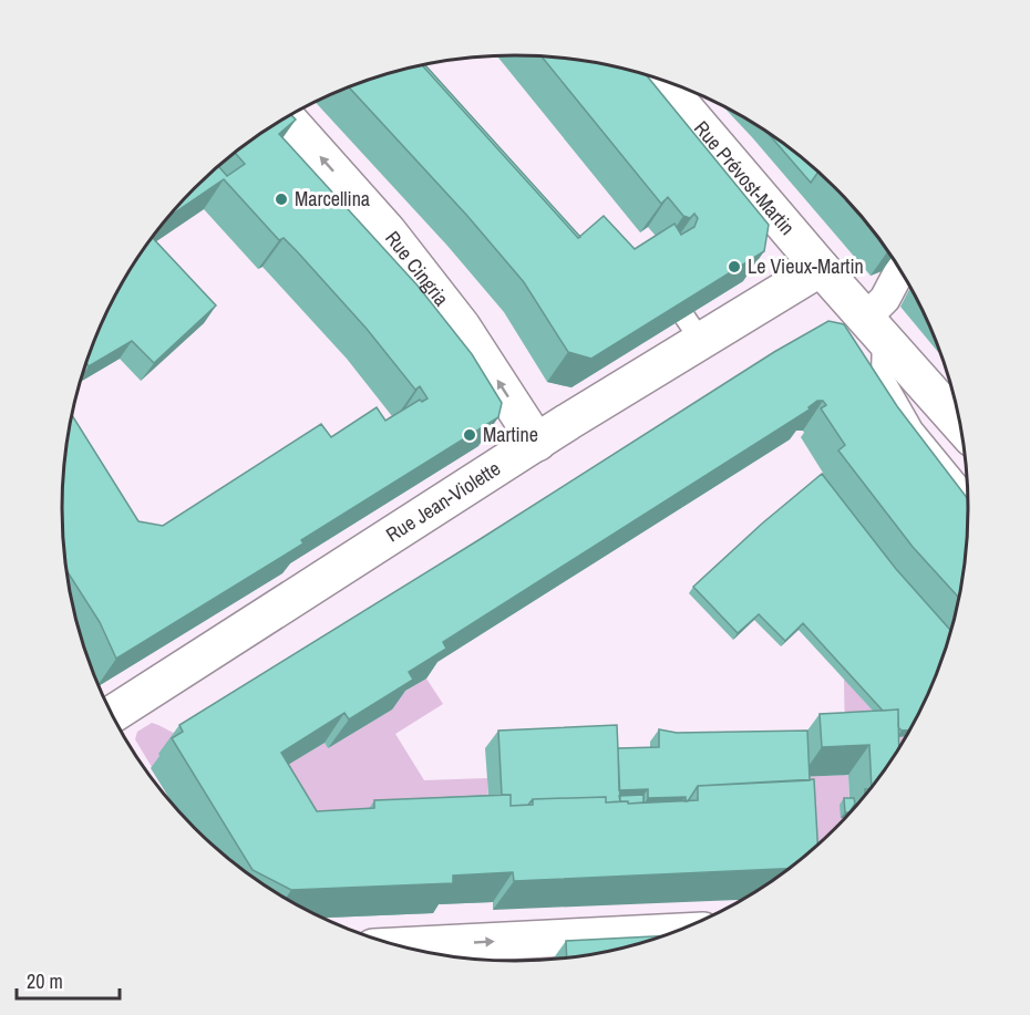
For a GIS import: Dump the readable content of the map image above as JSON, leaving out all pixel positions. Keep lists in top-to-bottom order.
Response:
{
  "streets": {
    "street": ["Rue Prévost-Martin", "Rue Cingria", "Rue Jean-Violette"]
  },
  "crossings": [
    ["Rue Prévost-Martin", "Rue Jean-Violette"],
    ["Rue Cingria", "Rue Jean-Violette"]
  ],
  "one_way": ["Rue Cingria"],
  "places": ["Marcellina", "Le Vieux-Martin", "Martine"],
  "scale_bar": "20 m"
}
